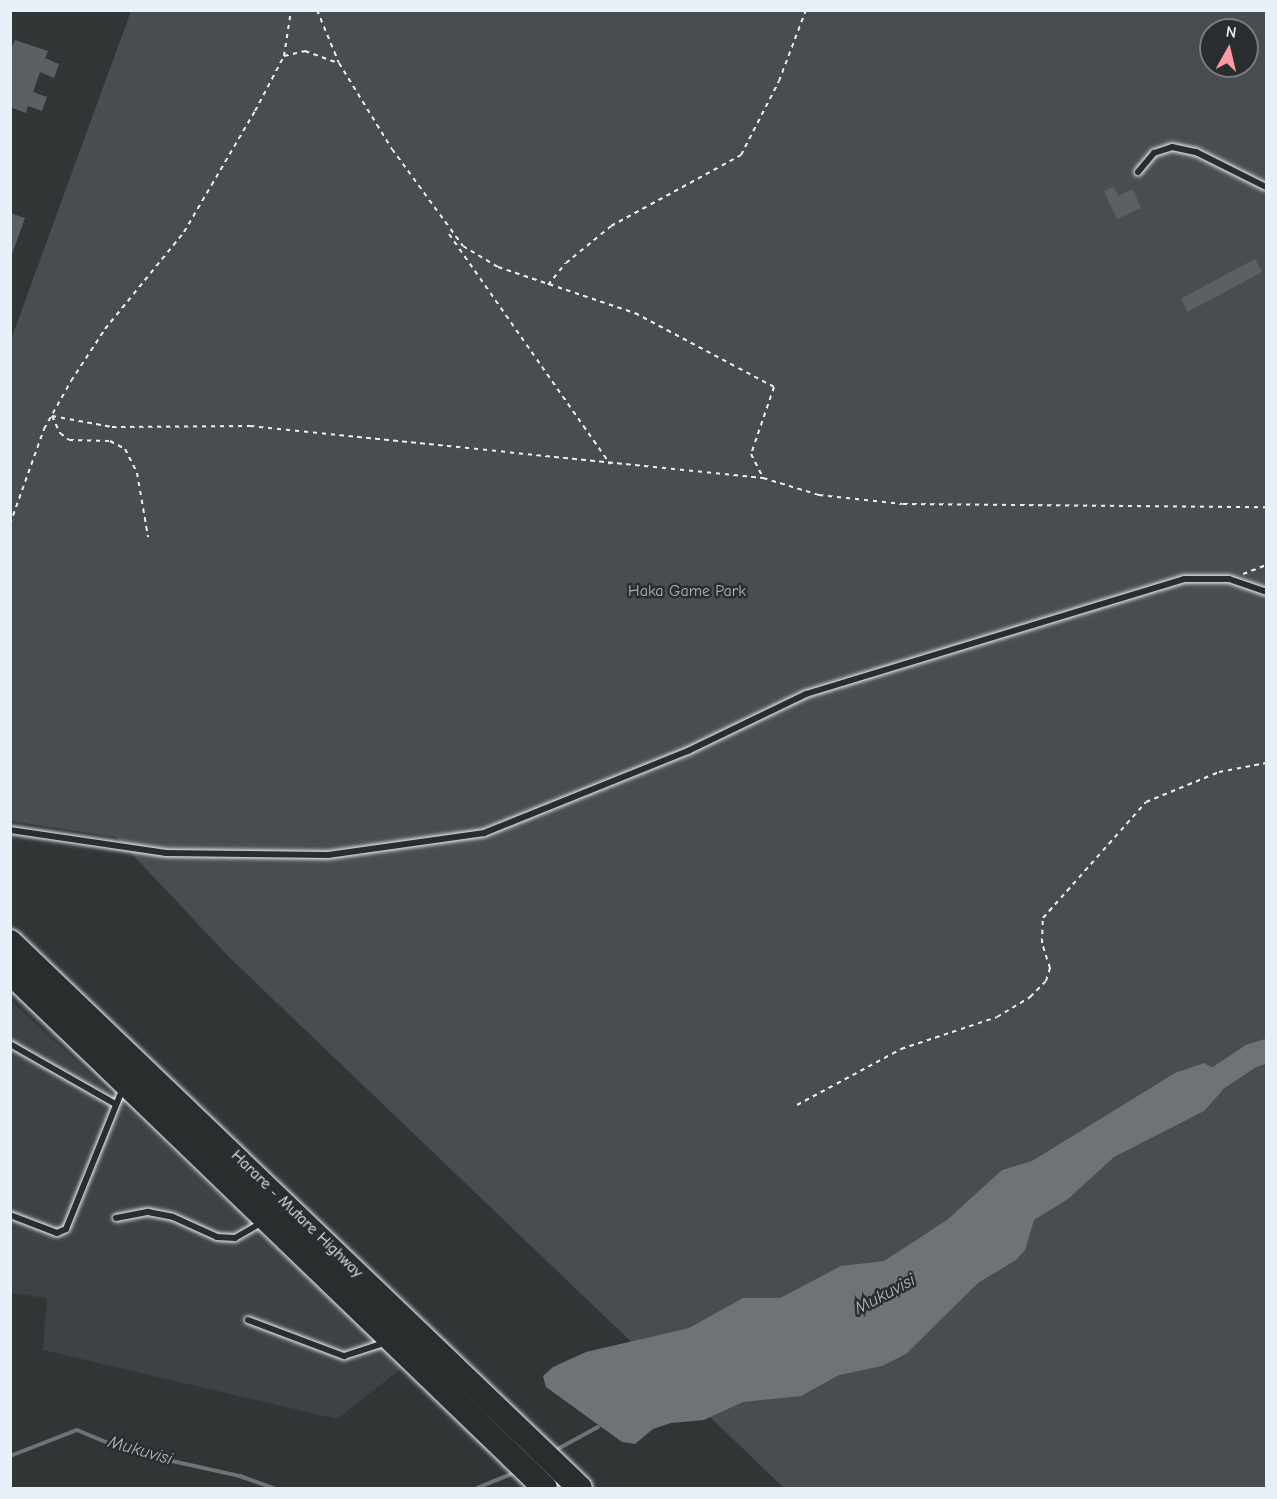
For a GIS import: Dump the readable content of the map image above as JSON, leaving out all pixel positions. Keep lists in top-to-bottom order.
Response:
{
  "streets": {
    "highway": ["Harare - Mutare Highway"]
  },
  "water": ["Mukuvisi"],
  "parks": ["Haka Game Park"],
  "north": "top"
}
